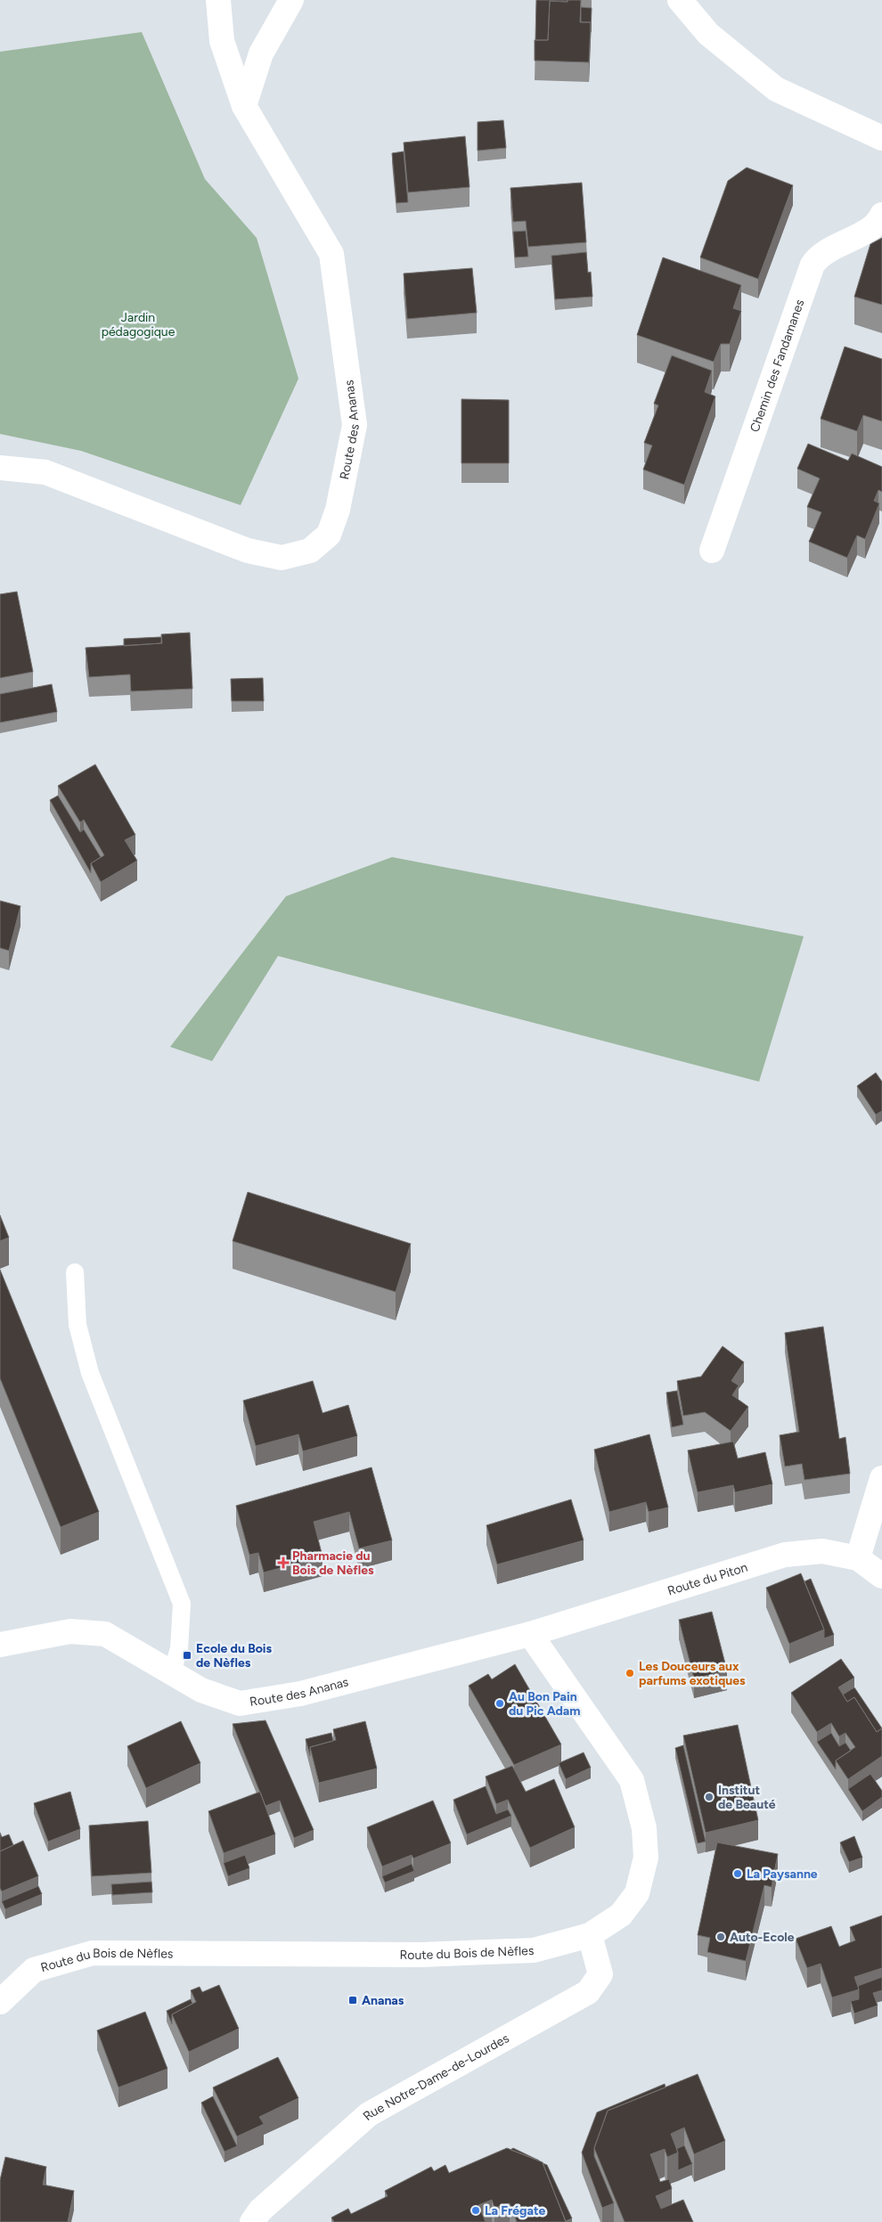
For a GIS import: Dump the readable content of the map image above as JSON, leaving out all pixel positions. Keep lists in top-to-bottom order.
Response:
{
  "streets": {
    "street": [
      "Chemin des Fandamanes",
      "Route des Ananas",
      "Route du Piton",
      "Route du Bois de Nèfles",
      "Rue Notre-Dame-de-Lourdes"
    ]
  },
  "crossings": [
    ["Route des Ananas", "Route du Piton"],
    ["Route des Ananas", "Route du Bois de Nèfles"],
    ["Route du Piton", "Route du Bois de Nèfles"],
    ["Route du Bois de Nèfles", "Rue Notre-Dame-de-Lourdes"]
  ],
  "parks": ["Jardin pédagogique"],
  "places": {
    "health": ["Pharmacie du Bois de Nèfles"],
    "transit": ["Ecole du Bois de Nèfles", "Ananas"],
    "other": [
      "Les Douceurs aux parfums exotiques",
      "Au Bon Pain du Pic Adam",
      "Institut de Beauté",
      "La Paysanne",
      "Auto-Ecole",
      "La Frégate"
    ]
  }
}
